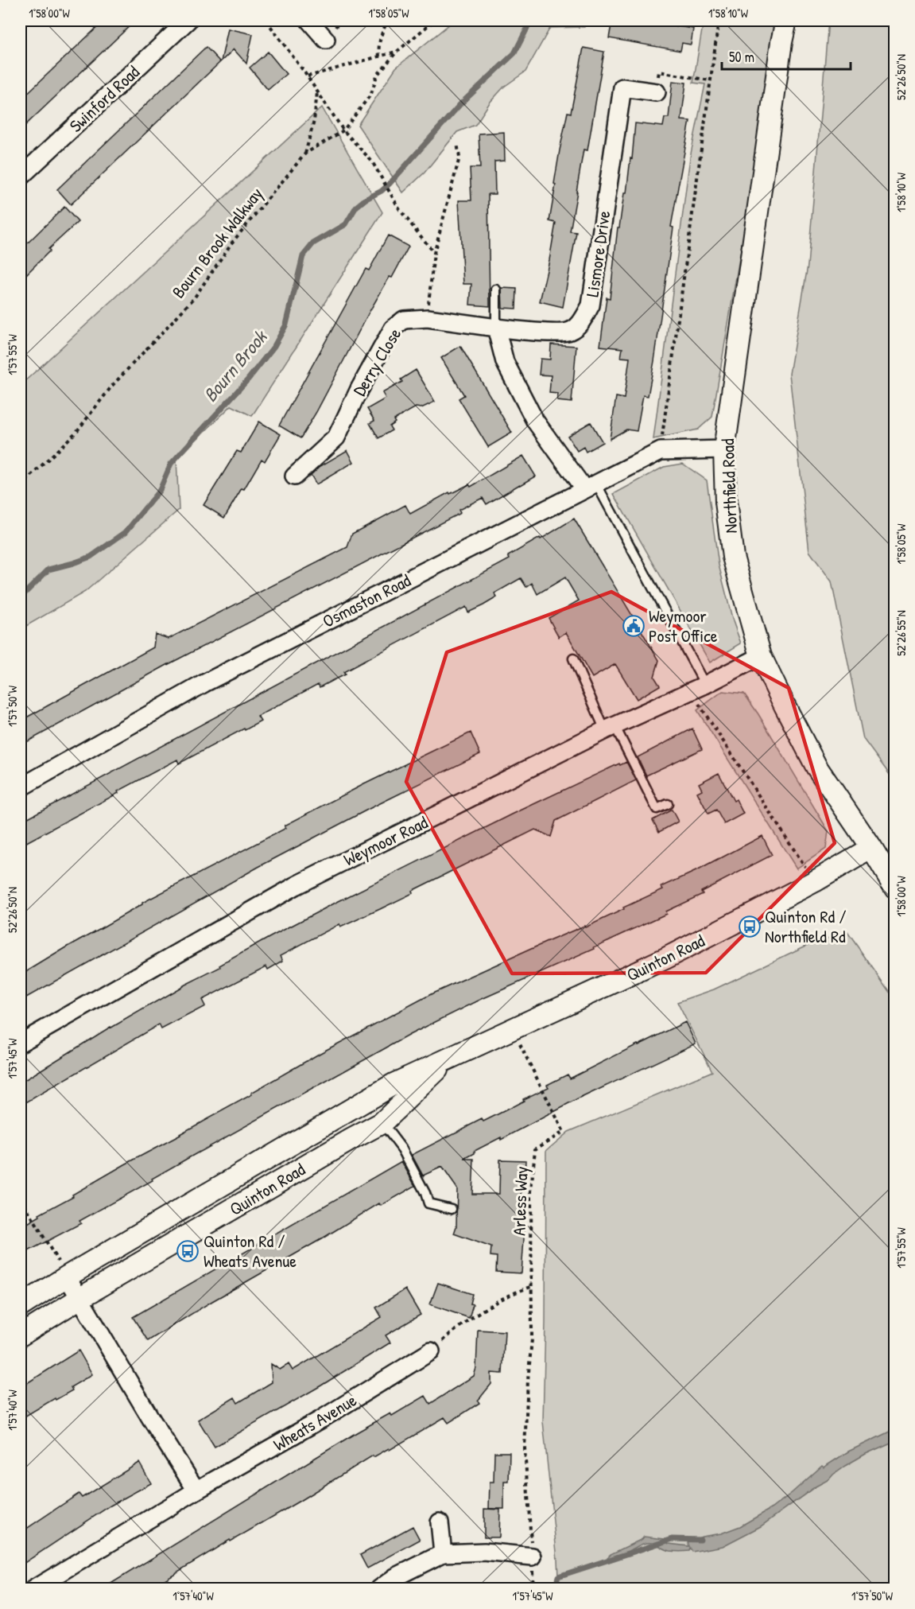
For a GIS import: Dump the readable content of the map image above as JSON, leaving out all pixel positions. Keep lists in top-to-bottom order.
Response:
{
  "streets": {
    "street": [
      "Swinford Road",
      "Lismore Drive",
      "Derry Close",
      "Northfield Road",
      "Osmaston Road",
      "Weymoor Road",
      "Quinton Road",
      "Wheats Avenue"
    ],
    "path": ["Bourn Brook Walkway", "Arless Way"]
  },
  "crossings": [
    ["Lismore Drive", "Derry Close"],
    ["Northfield Road", "Osmaston Road"],
    ["Northfield Road", "Weymoor Road"],
    ["Northfield Road", "Quinton Road"],
    ["Quinton Road", "Arless Way"]
  ],
  "water": ["Bourn Brook"],
  "places": {
    "public building": ["Weymoor Post Office"],
    "bus stop": ["Quinton Rd / Northfield Rd", "Quinton Rd / Wheats Avenue"]
  },
  "scale_bar": "50 m",
  "coordinates": [
    "1°58'00\"W",
    "1°58'05\"W",
    "1°58'10\"W",
    "52°26'50\"N",
    "1°57'55\"W",
    "52°26'55\"N",
    "1°57'50\"W",
    "1°57'45\"W",
    "1°57'40\"W"
  ]
}
